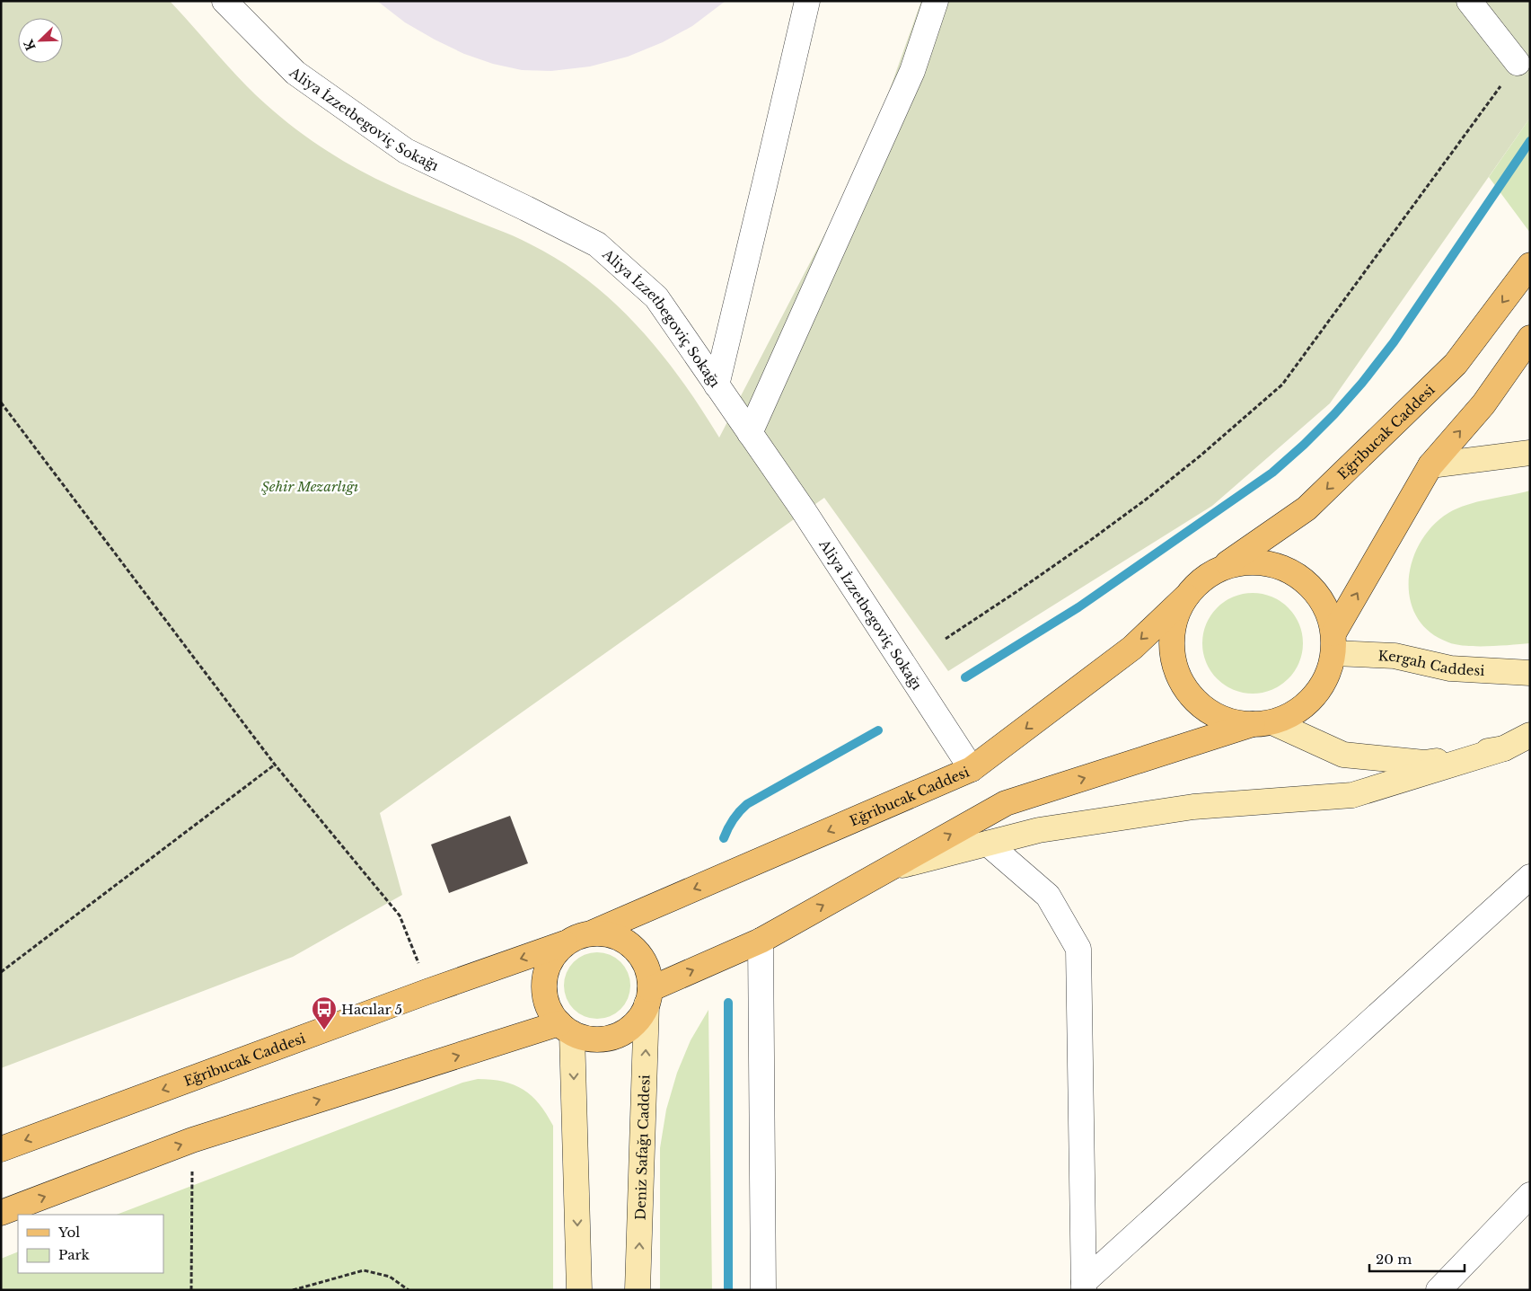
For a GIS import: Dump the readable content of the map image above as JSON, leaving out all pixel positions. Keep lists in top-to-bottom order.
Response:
{
  "streets": {
    "main road": ["Eğribucak Caddesi"],
    "street": ["Aliya İzzetbegoviç Sokağı", "Kergah Caddesi", "Deniz Safağı Caddesi"]
  },
  "crossings": [
    ["Aliya İzzetbegoviç Sokağı", "Eğribucak Caddesi"],
    ["Eğribucak Caddesi", "Deniz Safağı Caddesi"]
  ],
  "parks": ["Şehir Mezarlığı"],
  "places": {
    "bus stop": ["Hacılar 5"]
  },
  "legend": ["Yol", "Park"],
  "scale_bar": "20 m",
  "north": "bottom left"
}
